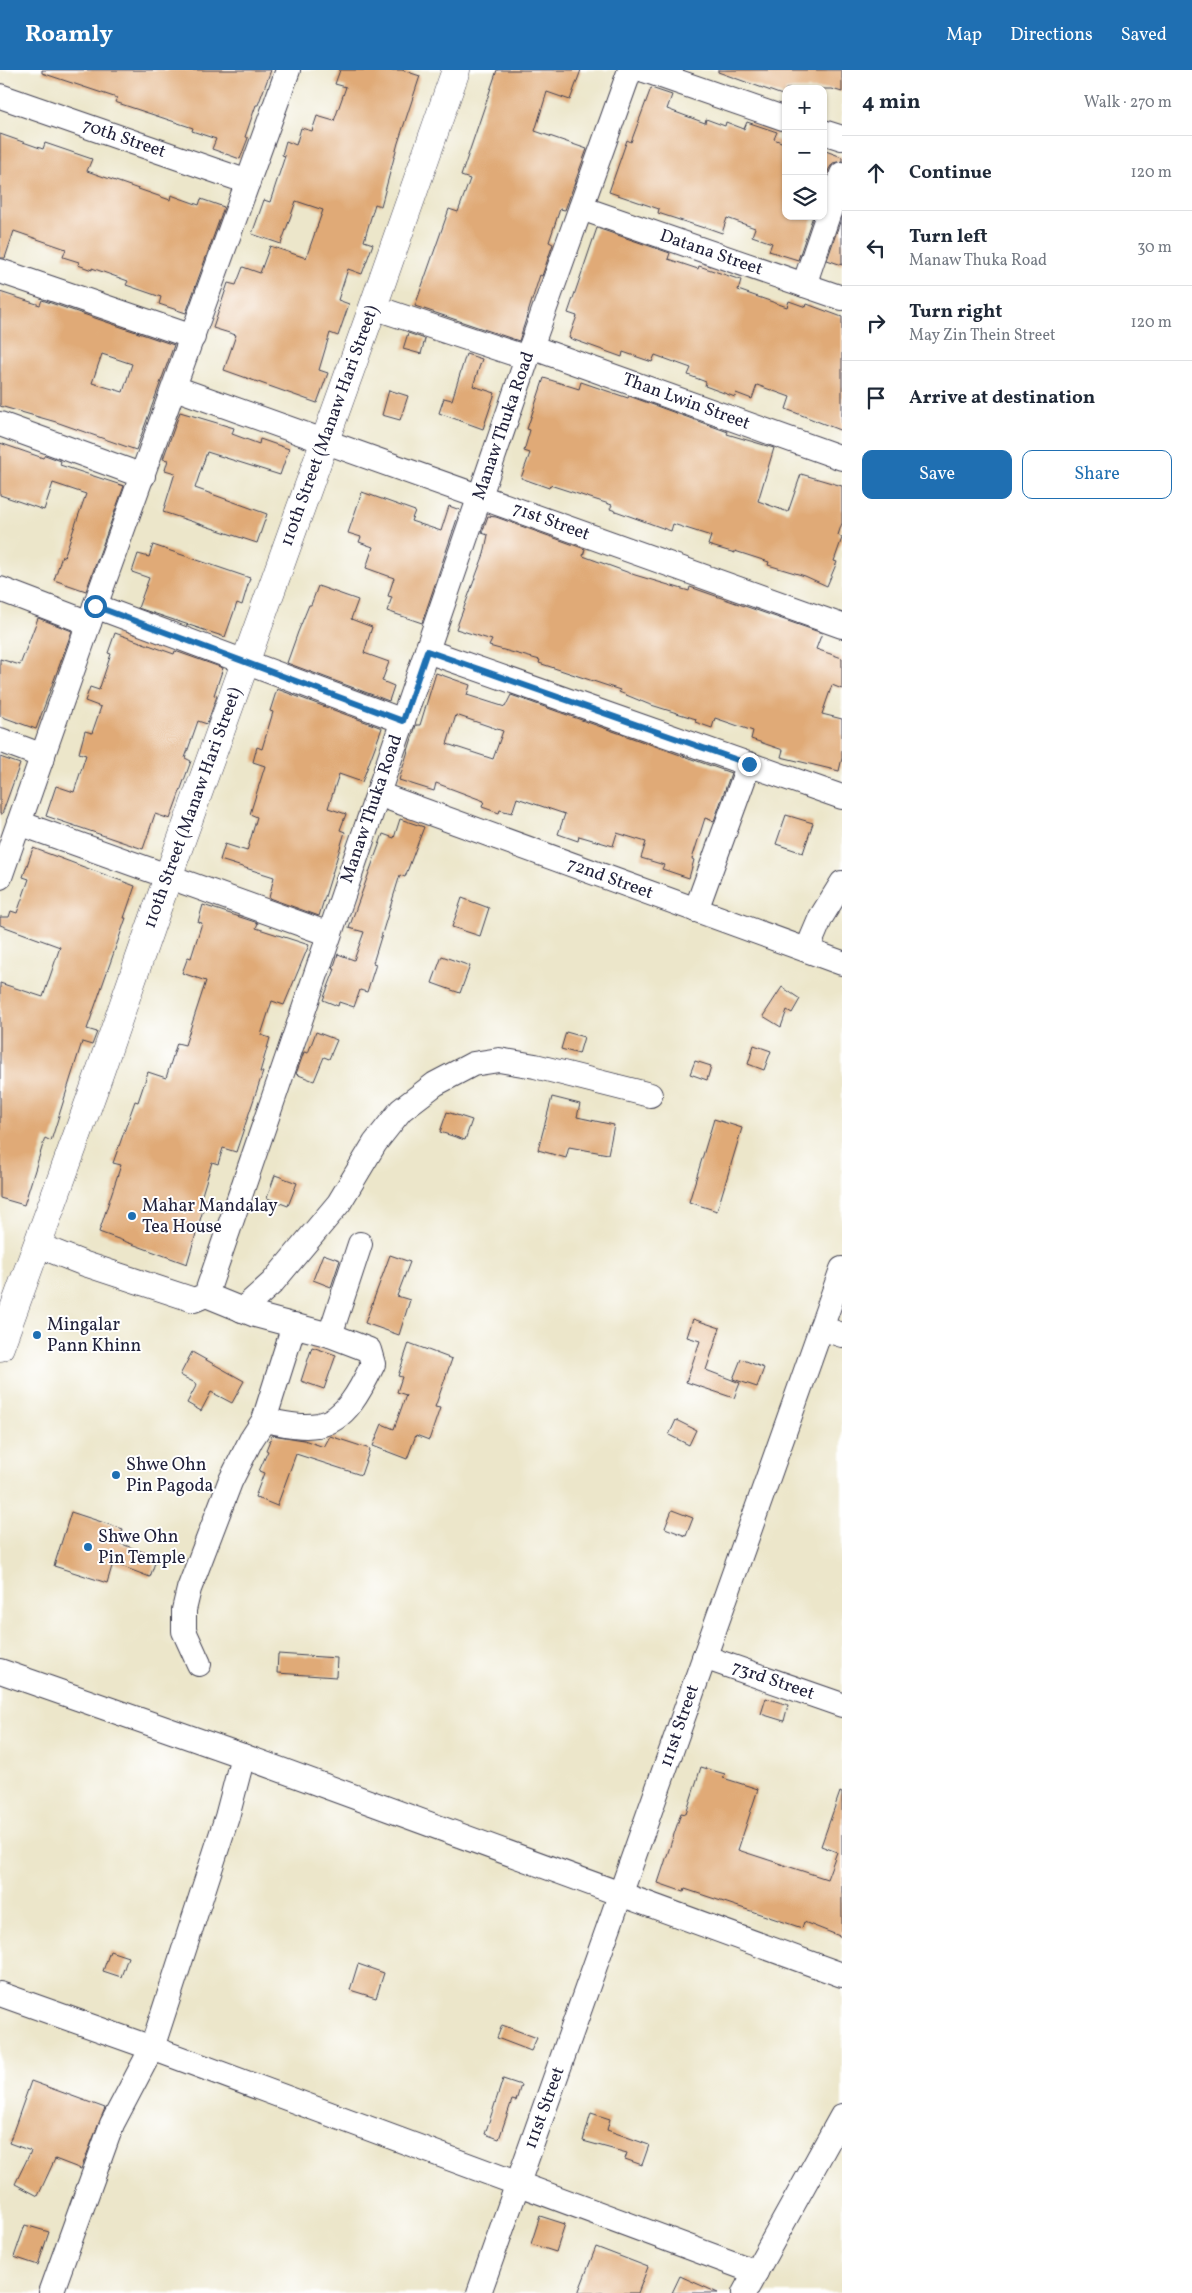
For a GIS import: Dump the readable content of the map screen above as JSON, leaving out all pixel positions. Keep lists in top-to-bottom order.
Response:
{
  "streets": {
    "main road": ["110th Street (Manaw Hari Street)"],
    "street": [
      "70th Street",
      "Datana Street",
      "Than Lwin Street",
      "Manaw Thuka Road",
      "71st Street",
      "72nd Street",
      "73rd Street",
      "111st Street"
    ]
  },
  "crossings": [
    ["Datana Street", "Manaw Thuka Road"],
    ["Than Lwin Street", "110th Street (Manaw Hari Street)"],
    ["Than Lwin Street", "Manaw Thuka Road"],
    ["110th Street (Manaw Hari Street)", "71st Street"],
    ["Manaw Thuka Road", "71st Street"],
    ["Manaw Thuka Road", "72nd Street"],
    ["73rd Street", "111st Street"]
  ],
  "places": [
    "Mahar Mandalay Tea House",
    "Mingalar Pann Khinn",
    "Shwe Ohn Pin Pagoda",
    "Shwe Ohn Pin Temple"
  ],
  "page": {
    "header": "Roamly",
    "nav": ["Map", "Directions", "Saved"],
    "heading": ["4 min", "Walk · 270 m"],
    "map_buttons": ["+", "−"],
    "list": [
      ["Continue", "120 m"],
      ["Turn left", "Manaw Thuka Road", "30 m"],
      ["Turn right", "May Zin Thein Street", "120 m"],
      "Arrive at destination"
    ],
    "buttons": ["Save", "Share"]
  }
}
